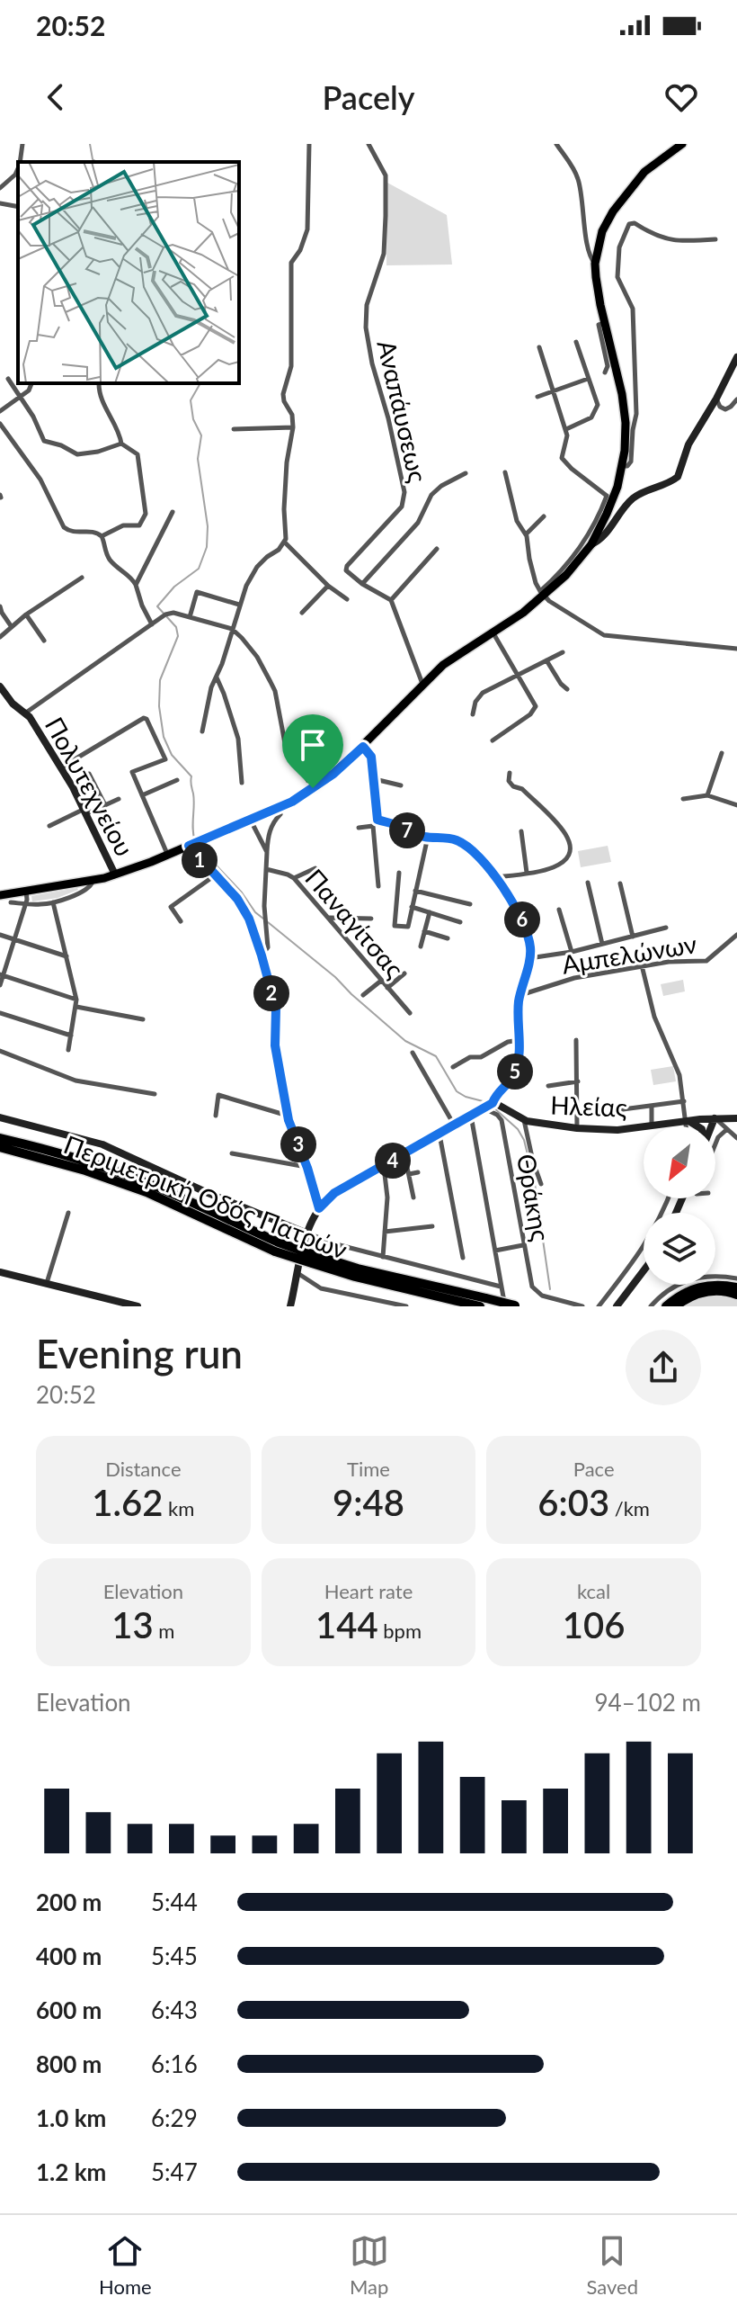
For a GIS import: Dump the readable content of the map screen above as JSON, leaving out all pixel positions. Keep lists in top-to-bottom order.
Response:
{
  "streets": {
    "highway": ["Περιμετρική Οδός Πατρών"],
    "main road": ["Πολυτεχνείου", "Ηλείας"],
    "street": [
      "Αναπάυσεως",
      "Παναγίτσας",
      "Αμπελώνων",
      "Θράκης"
    ]
  },
  "crossings": [
    ["Ηλείας", "Θράκης"]
  ],
  "north": "bottom left",
  "page": {
    "status": "20:52",
    "header": "Pacely",
    "pins": [
      "7",
      "1",
      "6",
      "2",
      "5",
      "3",
      "4"
    ],
    "heading": ["Evening run", "20:52"],
    "stats": [
      ["Distance", "1.62 km"],
      ["Time", "9:48"],
      ["Pace", "6:03 /km"],
      ["Elevation", "13 m"],
      ["Heart rate", "144 bpm"],
      ["kcal", "106"]
    ],
    "chart": ["Elevation", "94–102 m"],
    "list": [
      {
        "name": "200 m",
        "note": "5:44"
      },
      {
        "name": "400 m",
        "note": "5:45"
      },
      {
        "name": "600 m",
        "note": "6:43"
      },
      {
        "name": "800 m",
        "note": "6:16"
      },
      {
        "name": "1.0 km",
        "note": "6:29"
      },
      {
        "name": "1.2 km",
        "note": "5:47"
      }
    ],
    "tabs": ["Home", "Map", "Saved"]
  }
}
